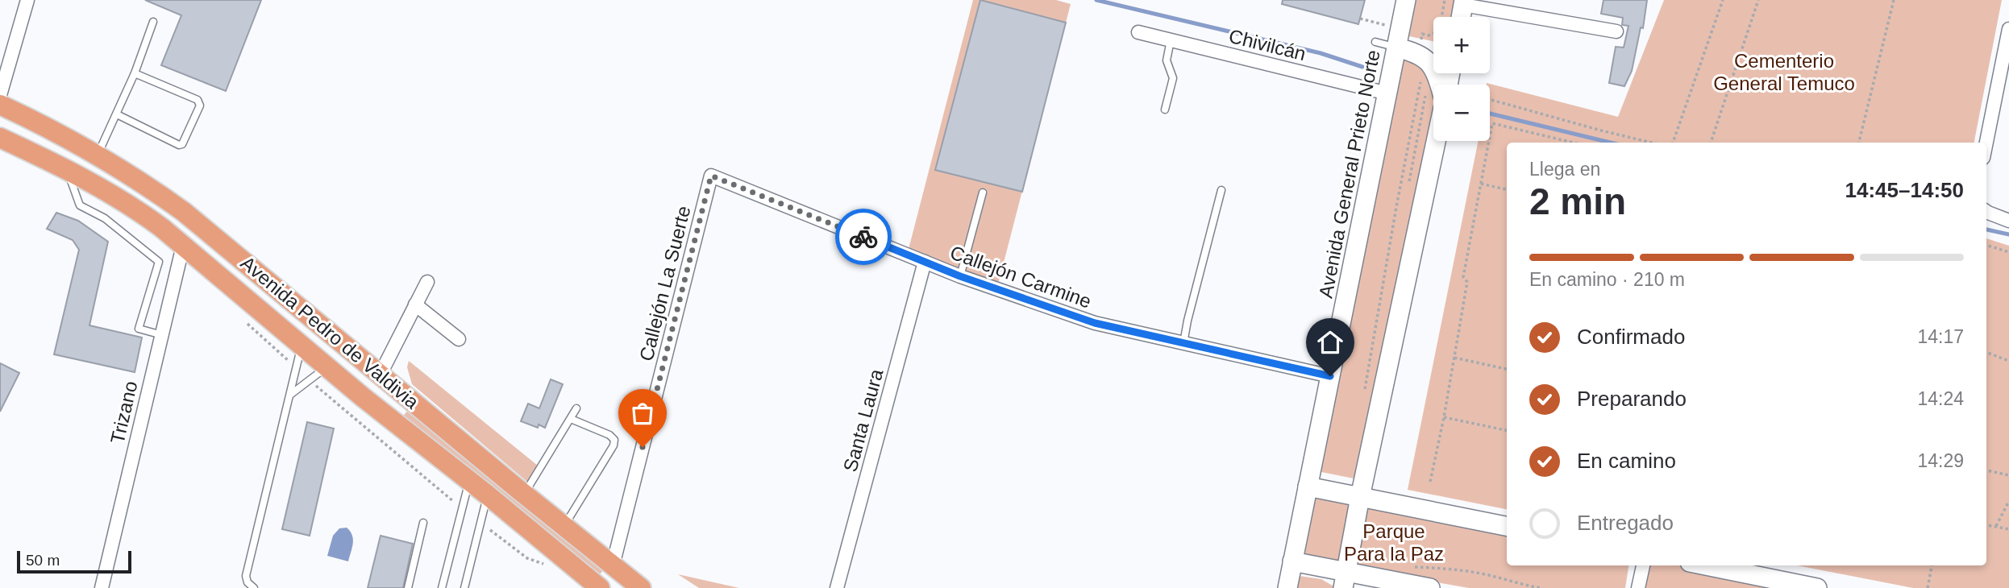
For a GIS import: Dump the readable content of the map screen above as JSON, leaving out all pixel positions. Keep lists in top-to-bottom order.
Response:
{
  "streets": {
    "main road": ["Avenida Pedro de Valdivia"],
    "street": [
      "Chivilcán",
      "Avenida General Prieto Norte",
      "Callejón Carmine",
      "Callejón La Suerte",
      "Trizano",
      "Santa Laura"
    ]
  },
  "crossings": [
    ["Chivilcán", "Avenida General Prieto Norte"],
    ["Avenida General Prieto Norte", "Callejón Carmine"],
    ["Callejón Carmine", "Callejón La Suerte"],
    ["Callejón Carmine", "Santa Laura"],
    ["Callejón La Suerte", "Avenida Pedro de Valdivia"],
    ["Avenida Pedro de Valdivia", "Trizano"]
  ],
  "parks": ["Cementerio General Temuco", "Parque Para la Paz"],
  "scale_bar": "50 m",
  "page": {
    "map_buttons": ["+", "−"],
    "heading": ["2 min", "Llega en", "14:45–14:50"],
    "bar": "En camino · 210 m",
    "list": [
      ["Confirmado", "14:17"],
      ["Preparando", "14:24"],
      ["En camino", "14:29"],
      "Entregado"
    ],
    "scale": "50 m"
  }
}
